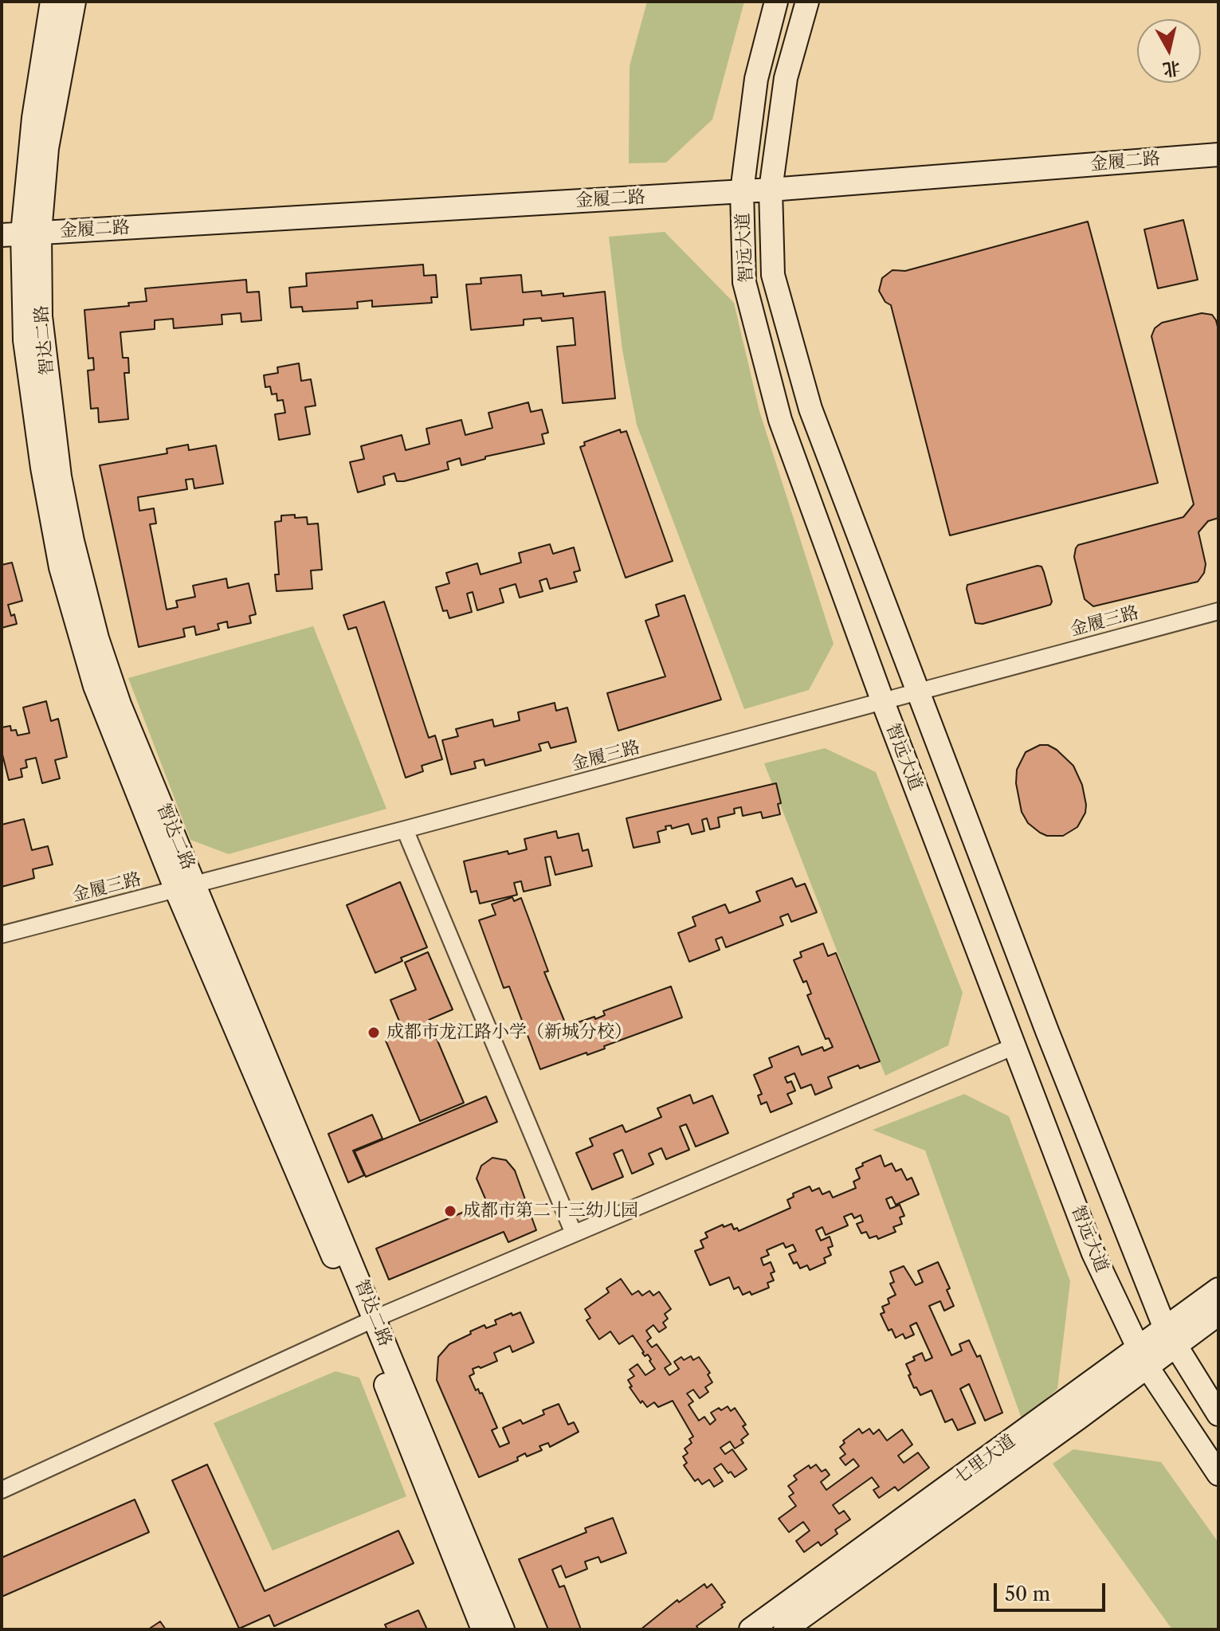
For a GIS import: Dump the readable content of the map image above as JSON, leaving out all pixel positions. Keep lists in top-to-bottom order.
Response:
{
  "streets": {
    "main road": [
      "金履二路",
      "智远大道",
      "智达二路",
      "七里大道"
    ],
    "street": ["金履三路"]
  },
  "crossings": [
    ["金履二路", "智远大道"],
    ["金履二路", "智达二路"],
    ["智远大道", "金履三路"],
    ["智远大道", "七里大道"],
    ["智达二路", "金履三路"]
  ],
  "places": ["成都市龙江路小学（新城分校）", "成都市第二十三幼儿园"],
  "scale_bar": "50 m",
  "north": "bottom"
}
